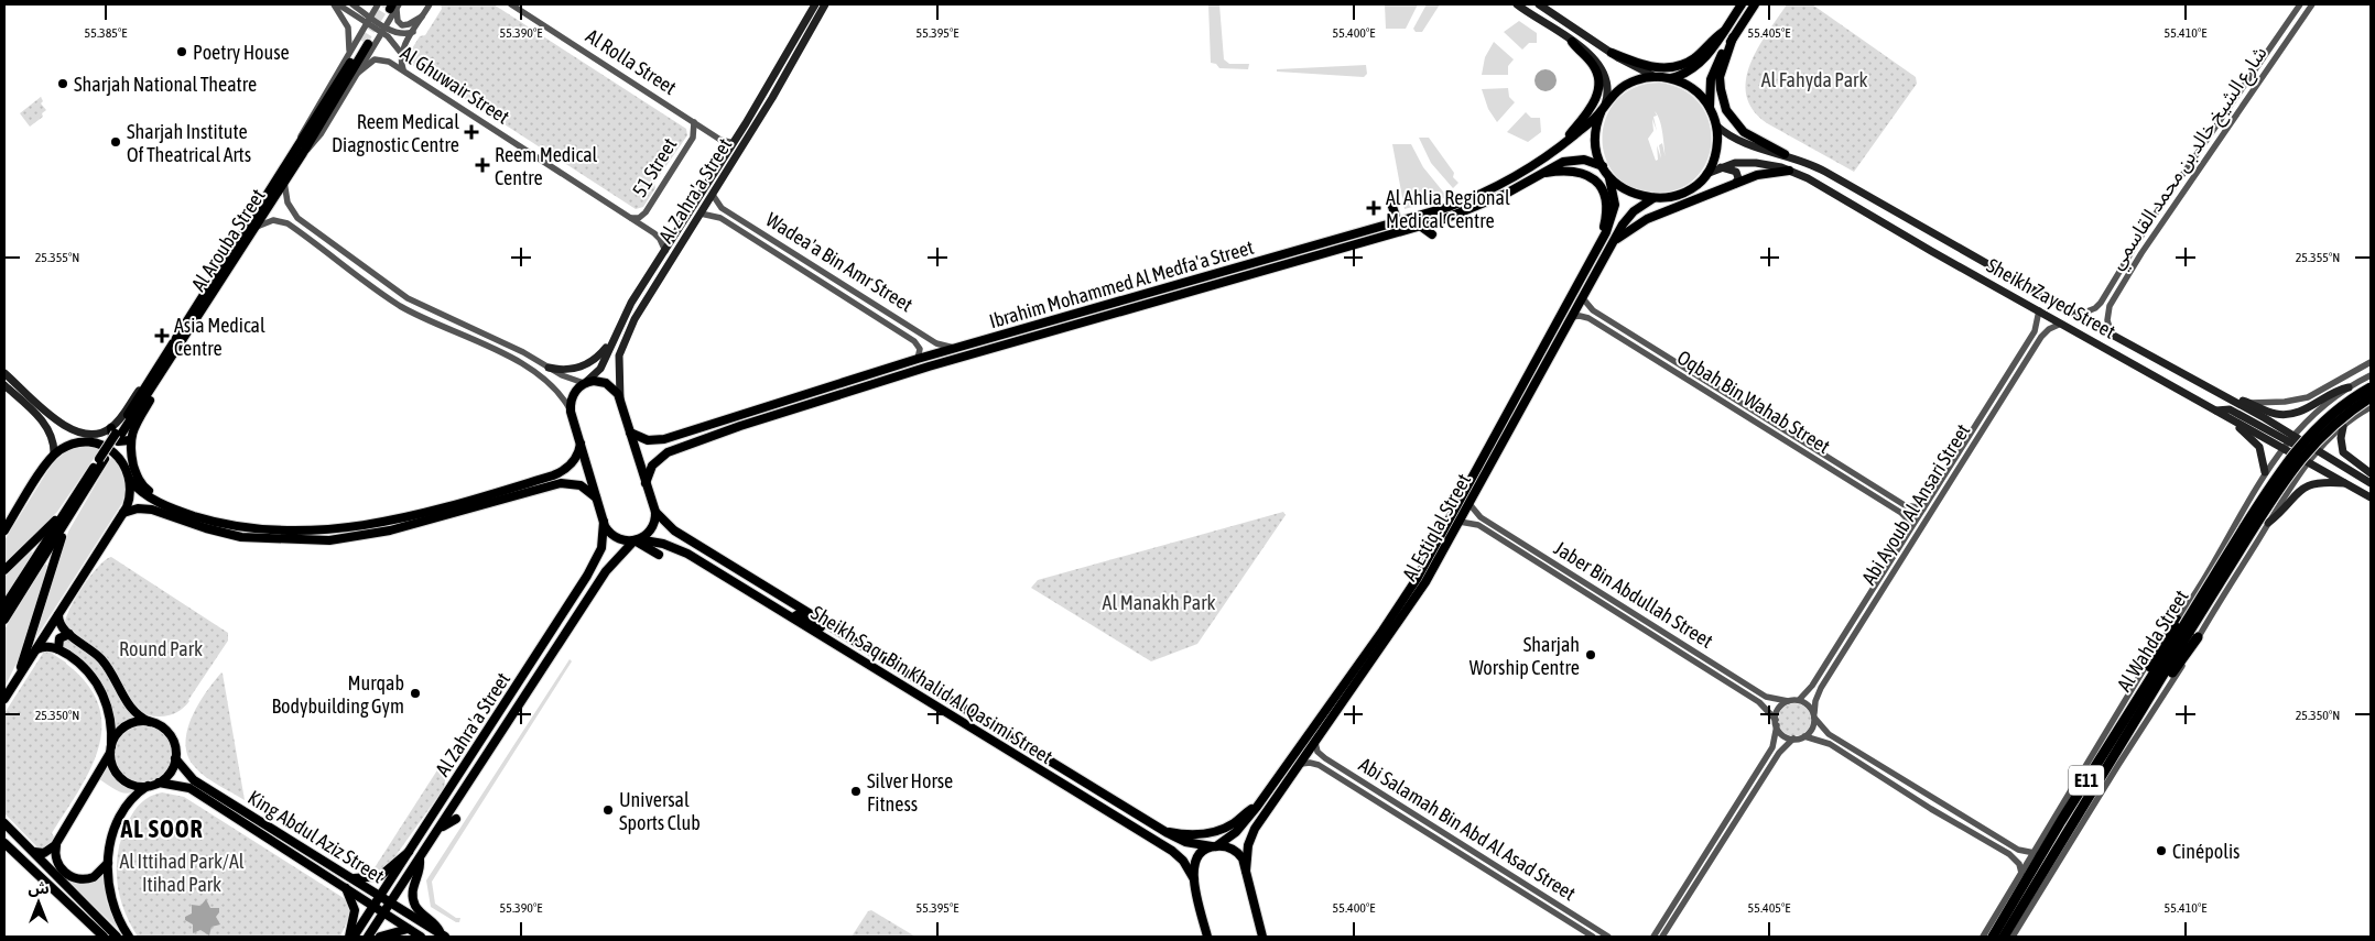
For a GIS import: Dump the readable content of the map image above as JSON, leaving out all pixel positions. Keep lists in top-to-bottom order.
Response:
{
  "streets": {
    "highway": ["Al Wahda Street", "E11"],
    "main road": [
      "Al Zahra'a Street",
      "Al Arouba Street",
      "Ibrahim Mohammed Al Medfa'a Street",
      "Sheikh Zayed Street",
      "Al Estiqlal Street",
      "Sheikh Saqr Bin Khalid Al Qasimi Street",
      "King Abdul Aziz Street"
    ],
    "street": [
      "Al Rolla Street",
      "Al Ghuwair Street",
      "شارع الشيخ خالد بن محمد القاسمي",
      "51 Street",
      "Wadea'a Bin Amr Street",
      "Oqbah Bin Wahab Street",
      "Abi Ayoub Al Ansari Street",
      "Jaber Bin Abdullah Street",
      "Abi Salamah Bin Abd Al Asad Street"
    ]
  },
  "crossings": [
    ["Al Rolla Street", "51 Street"],
    ["Al Rolla Street", "Al Zahra'a Street"],
    ["Al Ghuwair Street", "51 Street"],
    ["Al Ghuwair Street", "Al Zahra'a Street"],
    ["شارع الشيخ خالد بن محمد القاسمي", "Sheikh Zayed Street"],
    ["Al Zahra'a Street", "Wadea'a Bin Amr Street"],
    ["Al Zahra'a Street", "Sheikh Saqr Bin Khalid Al Qasimi Street"],
    ["Al Zahra'a Street", "King Abdul Aziz Street"],
    ["Wadea'a Bin Amr Street", "Ibrahim Mohammed Al Medfa'a Street"],
    ["Ibrahim Mohammed Al Medfa'a Street", "Sheikh Zayed Street"],
    ["Ibrahim Mohammed Al Medfa'a Street", "Al Estiqlal Street"],
    ["Sheikh Zayed Street", "Abi Ayoub Al Ansari Street"],
    ["Sheikh Zayed Street", "Al Estiqlal Street"],
    ["Oqbah Bin Wahab Street", "Abi Ayoub Al Ansari Street"],
    ["Oqbah Bin Wahab Street", "Al Estiqlal Street"],
    ["Abi Ayoub Al Ansari Street", "Jaber Bin Abdullah Street"],
    ["Al Estiqlal Street", "Jaber Bin Abdullah Street"],
    ["Al Estiqlal Street", "Sheikh Saqr Bin Khalid Al Qasimi Street"],
    ["Al Estiqlal Street", "Abi Salamah Bin Abd Al Asad Street"]
  ],
  "districts": ["AL SOOR"],
  "parks": [
    "Al Fahyda Park",
    "Al Manakh Park",
    "Round Park",
    "Al Ittihad Park/Al Itihad Park"
  ],
  "places": {
    "other": [
      "Poetry House",
      "Sharjah National Theatre",
      "Sharjah Institute Of Theatrical Arts",
      "Sharjah Worship Centre",
      "Murqab Bodybuilding Gym",
      "Silver Horse Fitness",
      "Universal Sports Club",
      "Cinépolis"
    ],
    "health": [
      "Reem Medical Diagnostic Centre",
      "Reem Medical Centre",
      "Al Ahlia Regional Medical Centre",
      "Asia Medical Centre"
    ]
  },
  "north": "top",
  "coordinates": [
    "55.385°E",
    "55.390°E",
    "55.395°E",
    "55.400°E",
    "55.405°E",
    "55.410°E",
    "25.355°N",
    "25.350°N"
  ]
}
